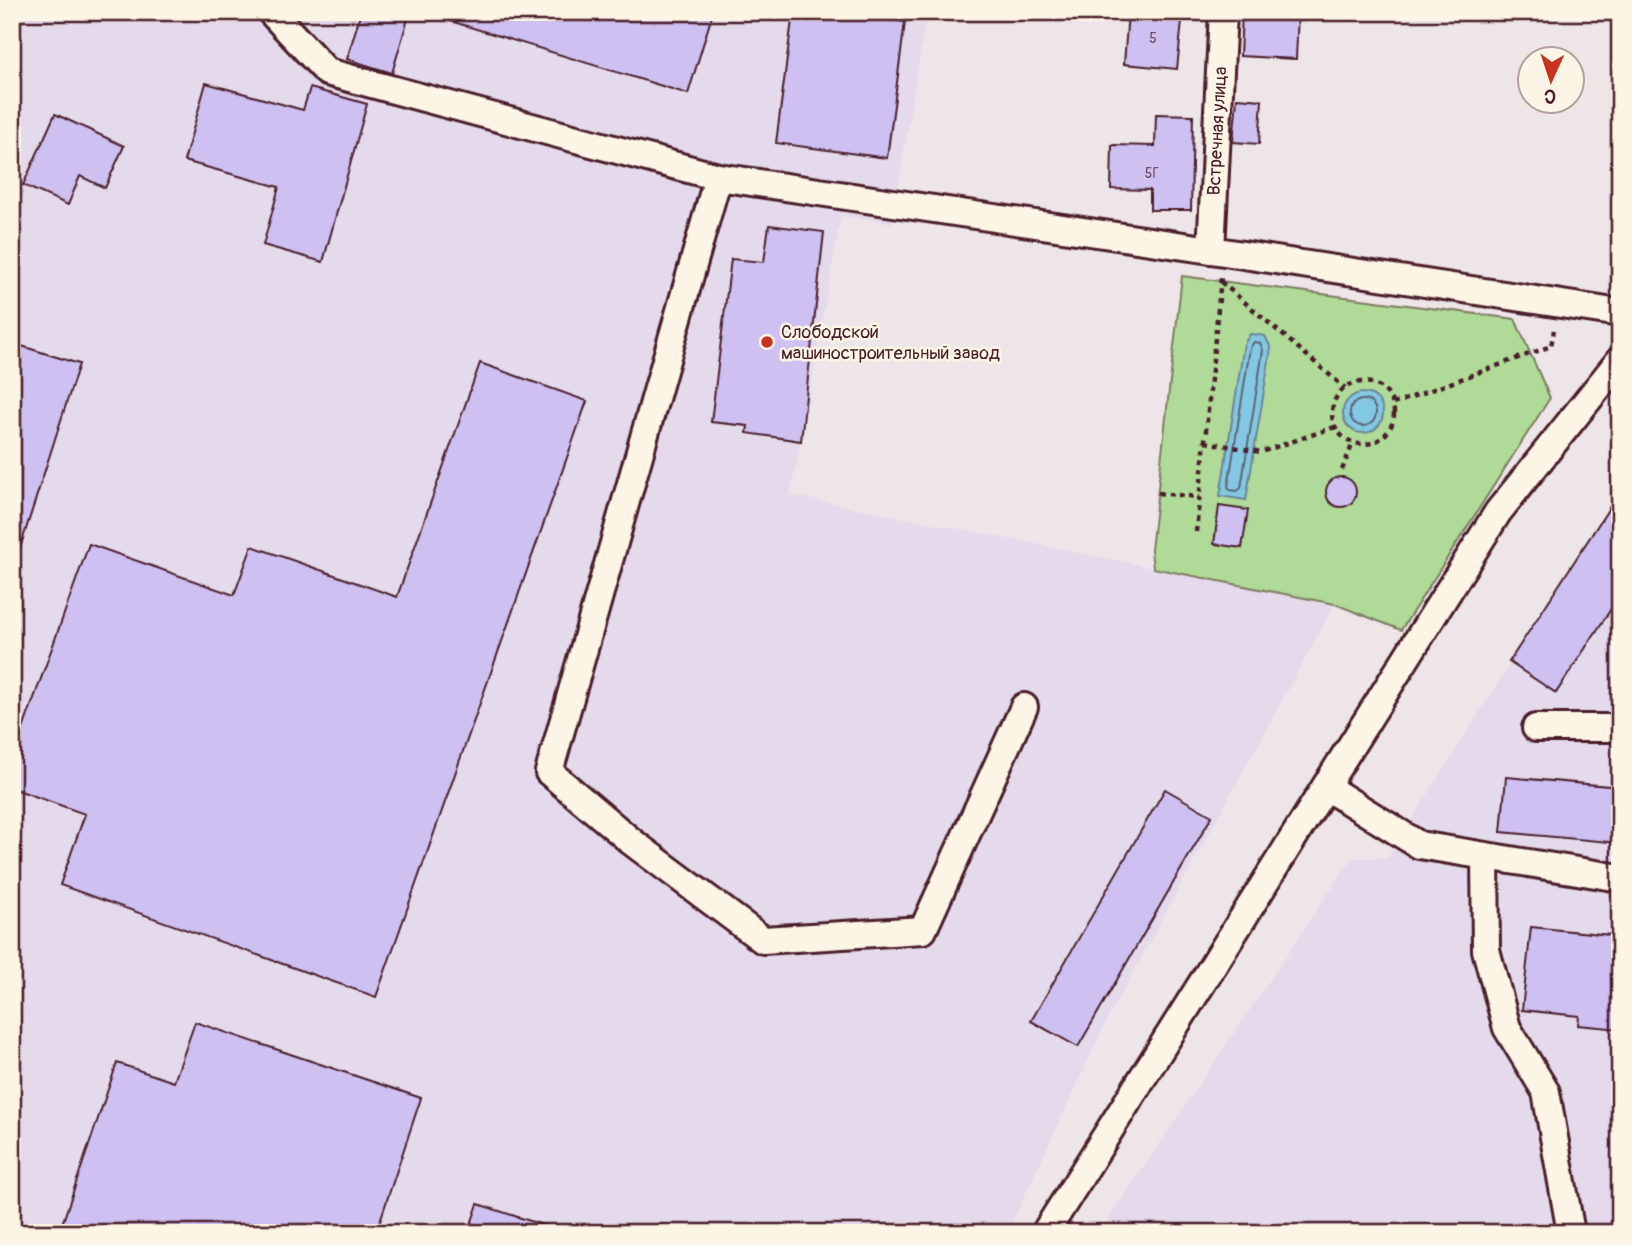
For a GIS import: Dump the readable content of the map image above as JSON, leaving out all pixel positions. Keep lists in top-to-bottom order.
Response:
{
  "streets": {
    "street": ["Встречная улица"]
  },
  "places": ["Слободской машиностроительный завод"],
  "house_numbers": ["5", "5Г"],
  "north": "bottom"
}
